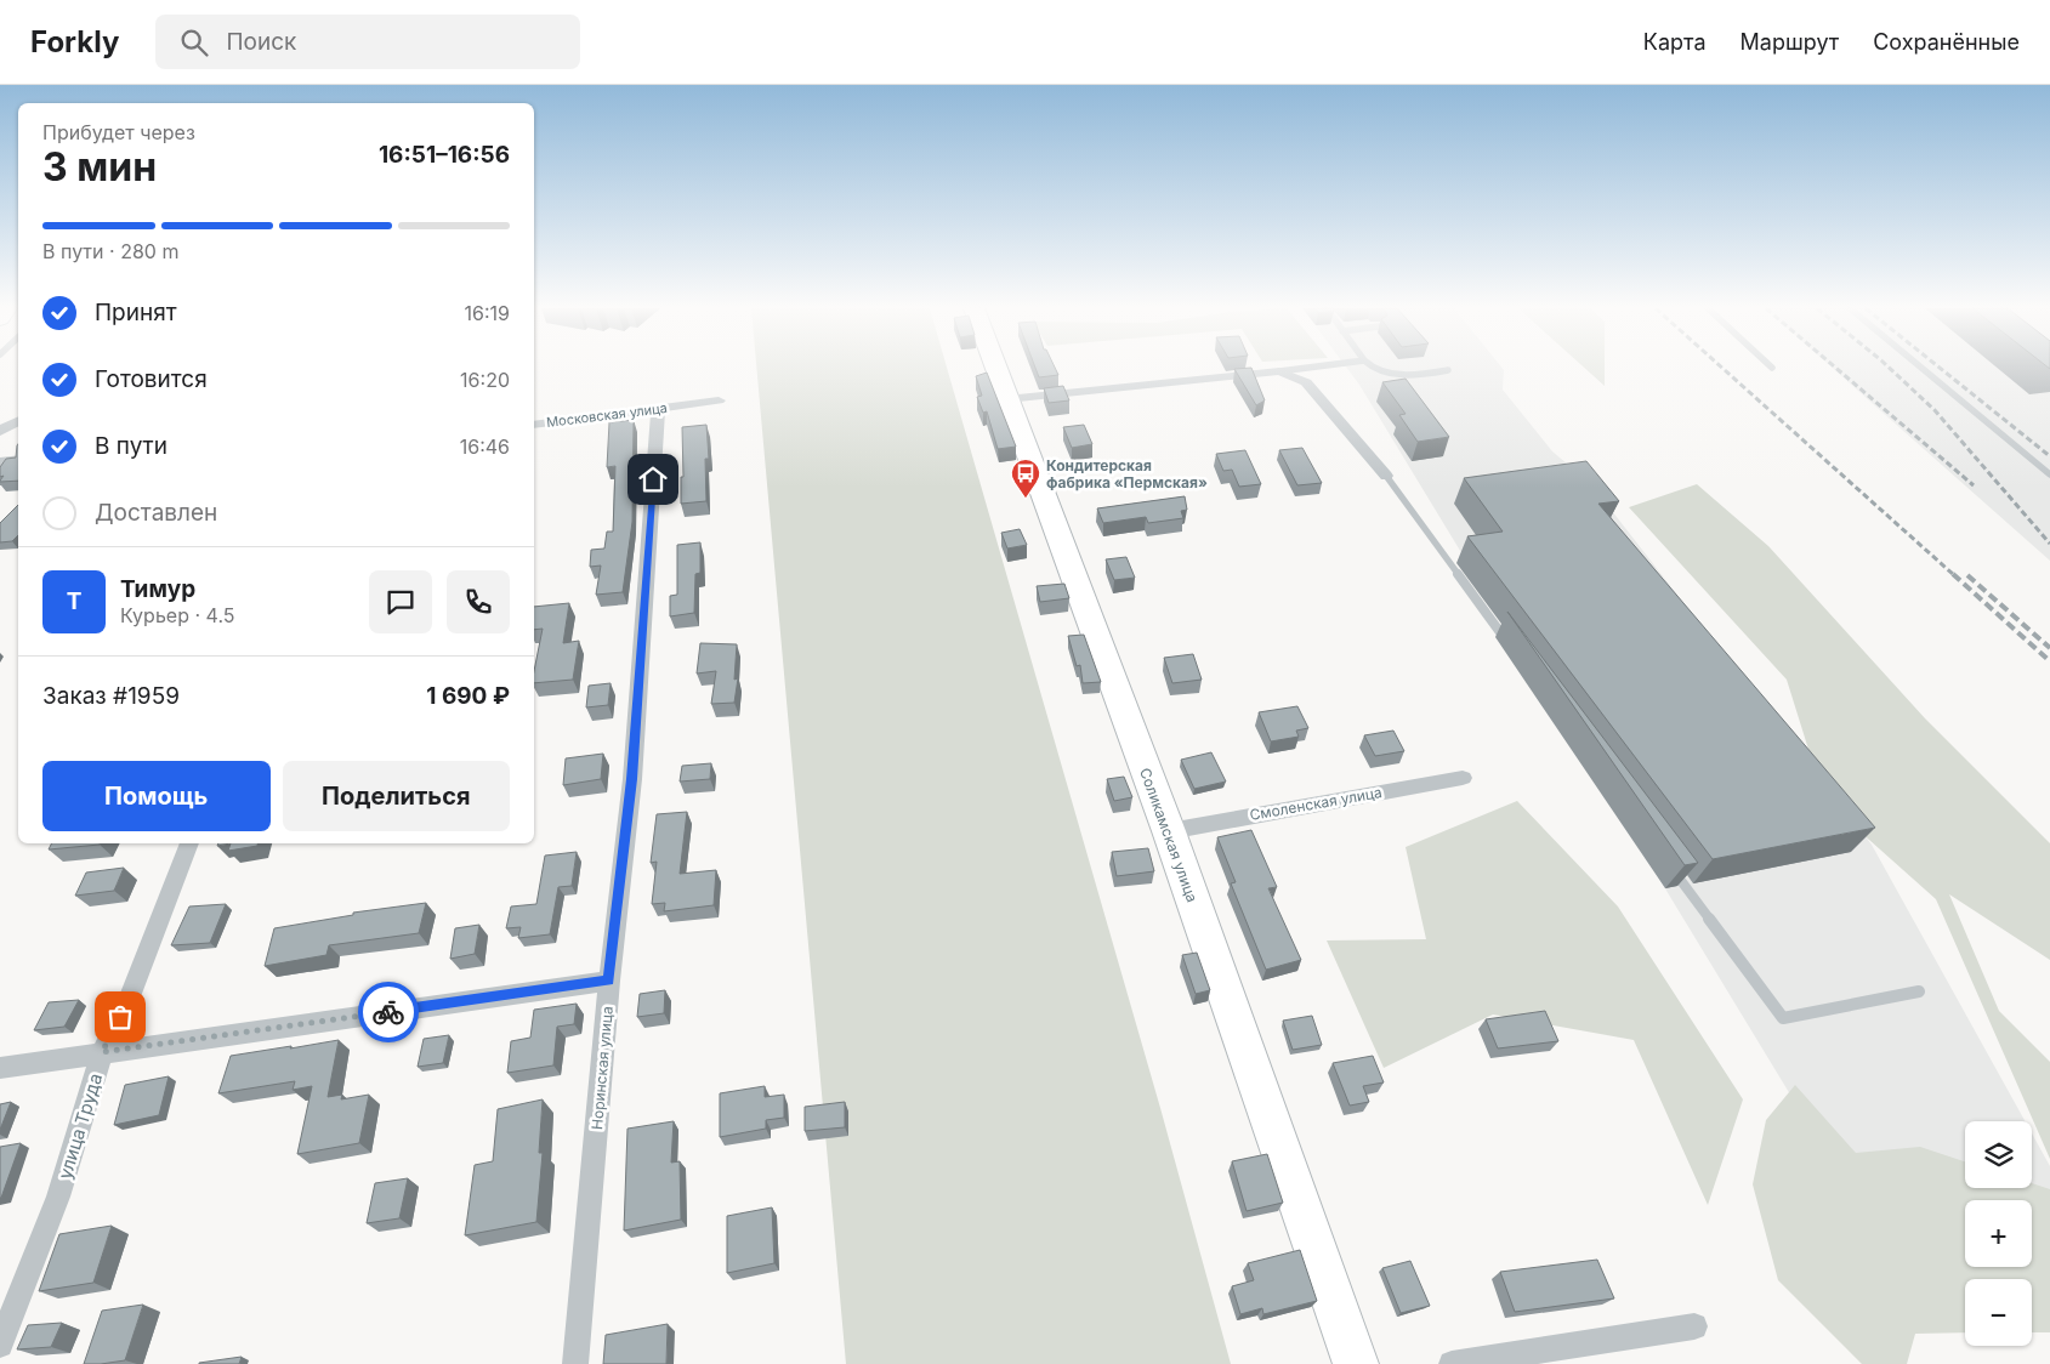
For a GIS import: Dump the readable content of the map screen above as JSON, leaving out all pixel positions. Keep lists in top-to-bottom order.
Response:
{
  "streets": {
    "main road": ["Соликамская улица"],
    "street": [
      "Московская улица",
      "Смоленская улица",
      "Норинская улица",
      "улица Труда"
    ]
  },
  "crossings": [
    ["Московская улица", "Норинская улица"],
    ["Смоленская улица", "Соликамская улица"]
  ],
  "places": {
    "bus stop": ["Кондитерская фабрика «Пермская»"]
  },
  "page": {
    "header": "Forkly",
    "search": "Поиск",
    "nav": ["Карта", "Маршрут", "Сохранённые"],
    "heading": ["3 мин", "Прибудет через", "16:51–16:56"],
    "panel": [
      "Тимур",
      "Курьер · 4.5",
      "Заказ #1959",
      "1 690 ₽"
    ],
    "bar": "В пути · 280 m",
    "list": [
      ["Принят", "16:19"],
      ["Готовится", "16:20"],
      ["В пути", "16:46"],
      "Доставлен"
    ],
    "round": "Т",
    "buttons": ["Помощь", "Поделиться"],
    "map_buttons": ["+", "−"]
  }
}
